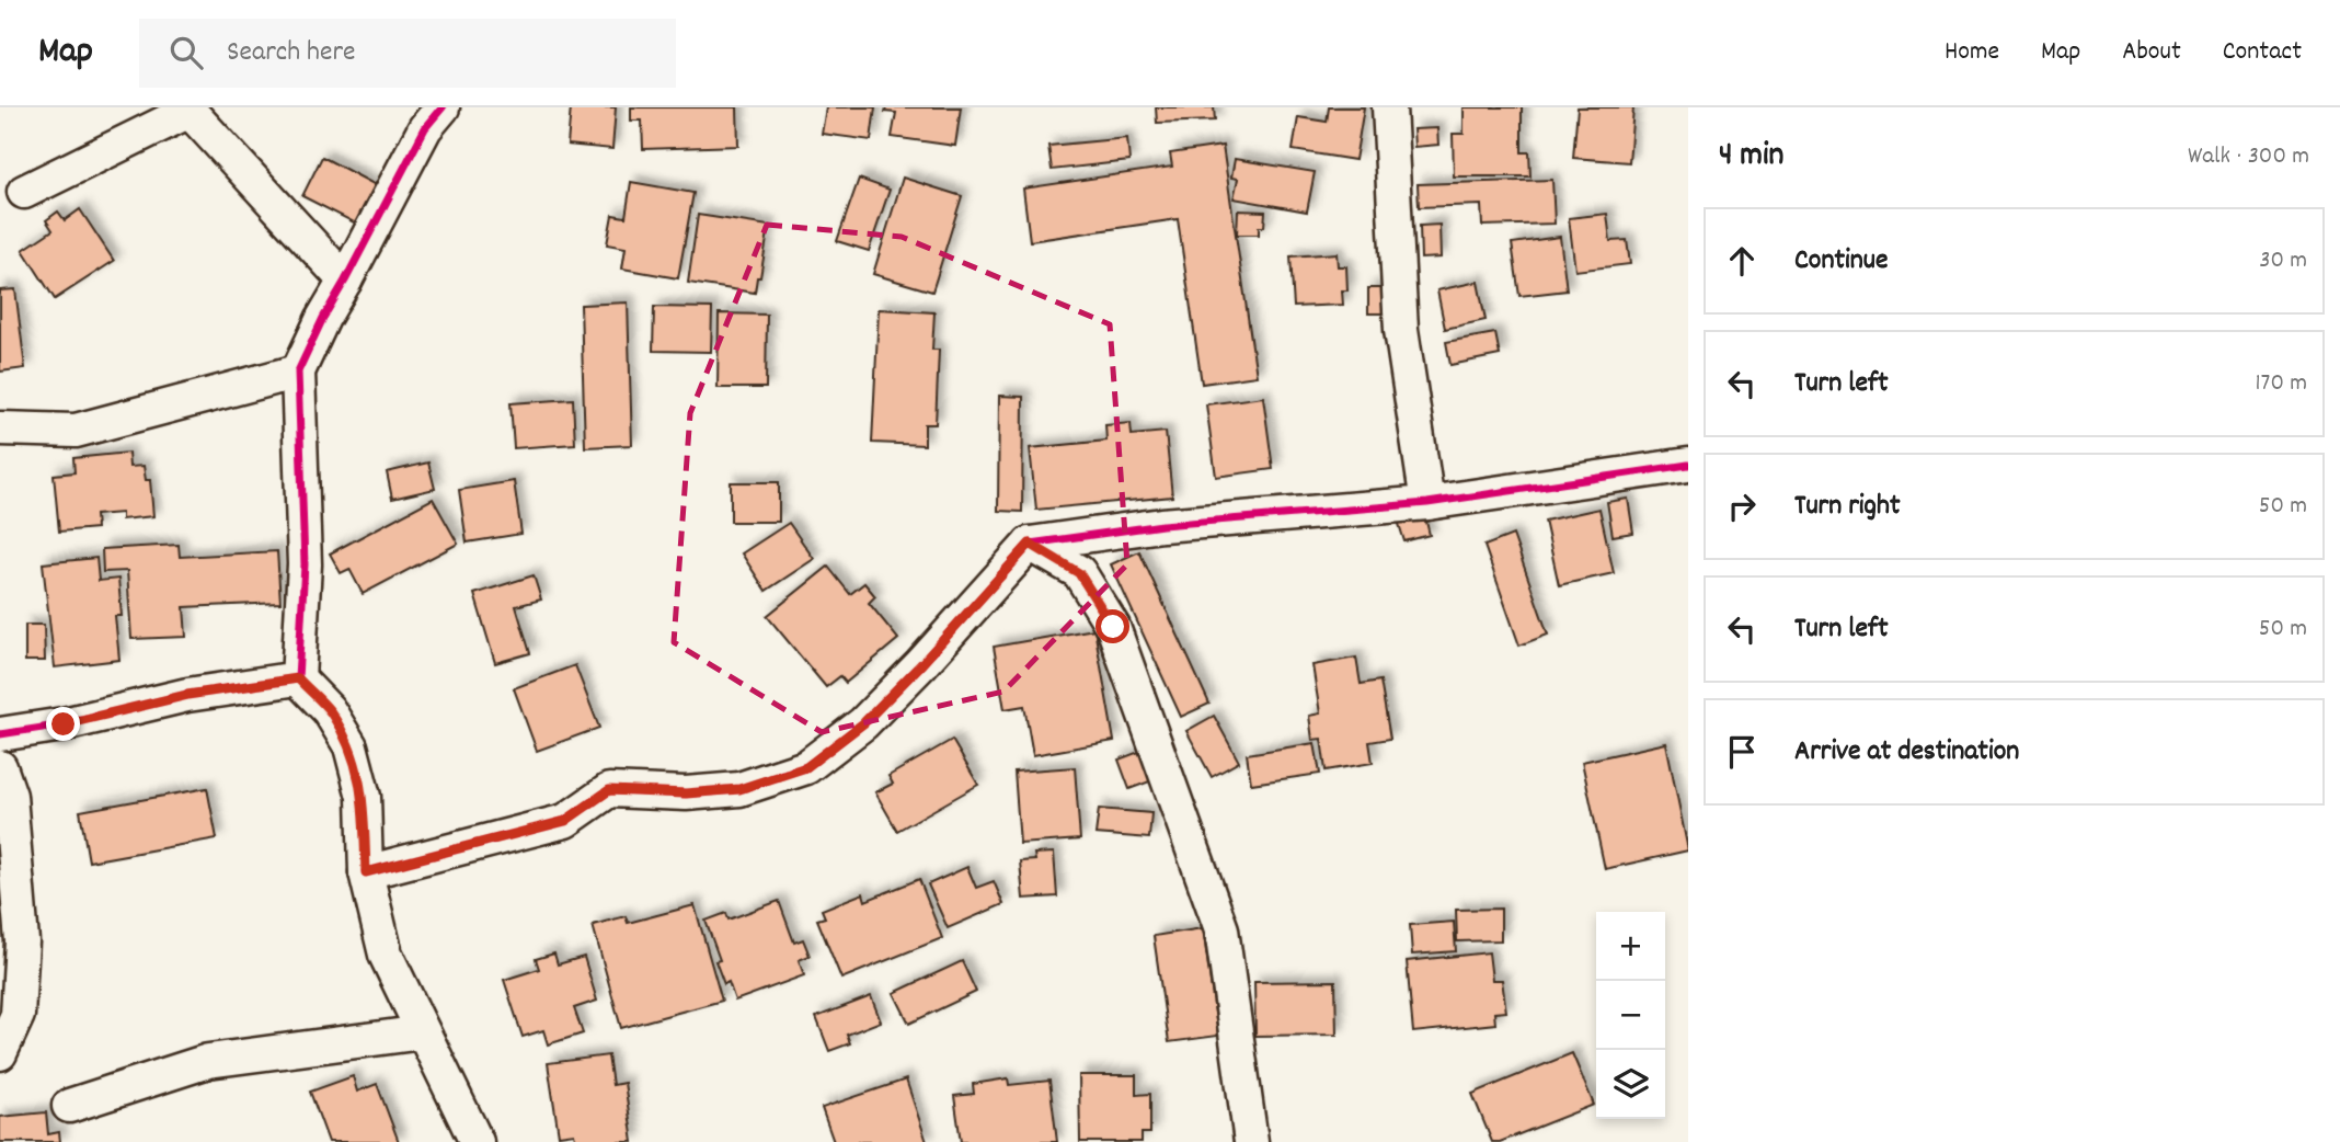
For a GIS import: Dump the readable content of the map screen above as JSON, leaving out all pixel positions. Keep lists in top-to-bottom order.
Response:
{
  "page": {
    "header": "Map",
    "search": "Search here",
    "nav": [
      "Home",
      "Map",
      "About",
      "Contact"
    ],
    "heading": ["4 min", "Walk · 300 m"],
    "list": [
      ["Continue", "30 m"],
      ["Turn left", "170 m"],
      ["Turn right", "50 m"],
      ["Turn left", "50 m"],
      "Arrive at destination"
    ],
    "map_buttons": ["+", "−"]
  }
}
